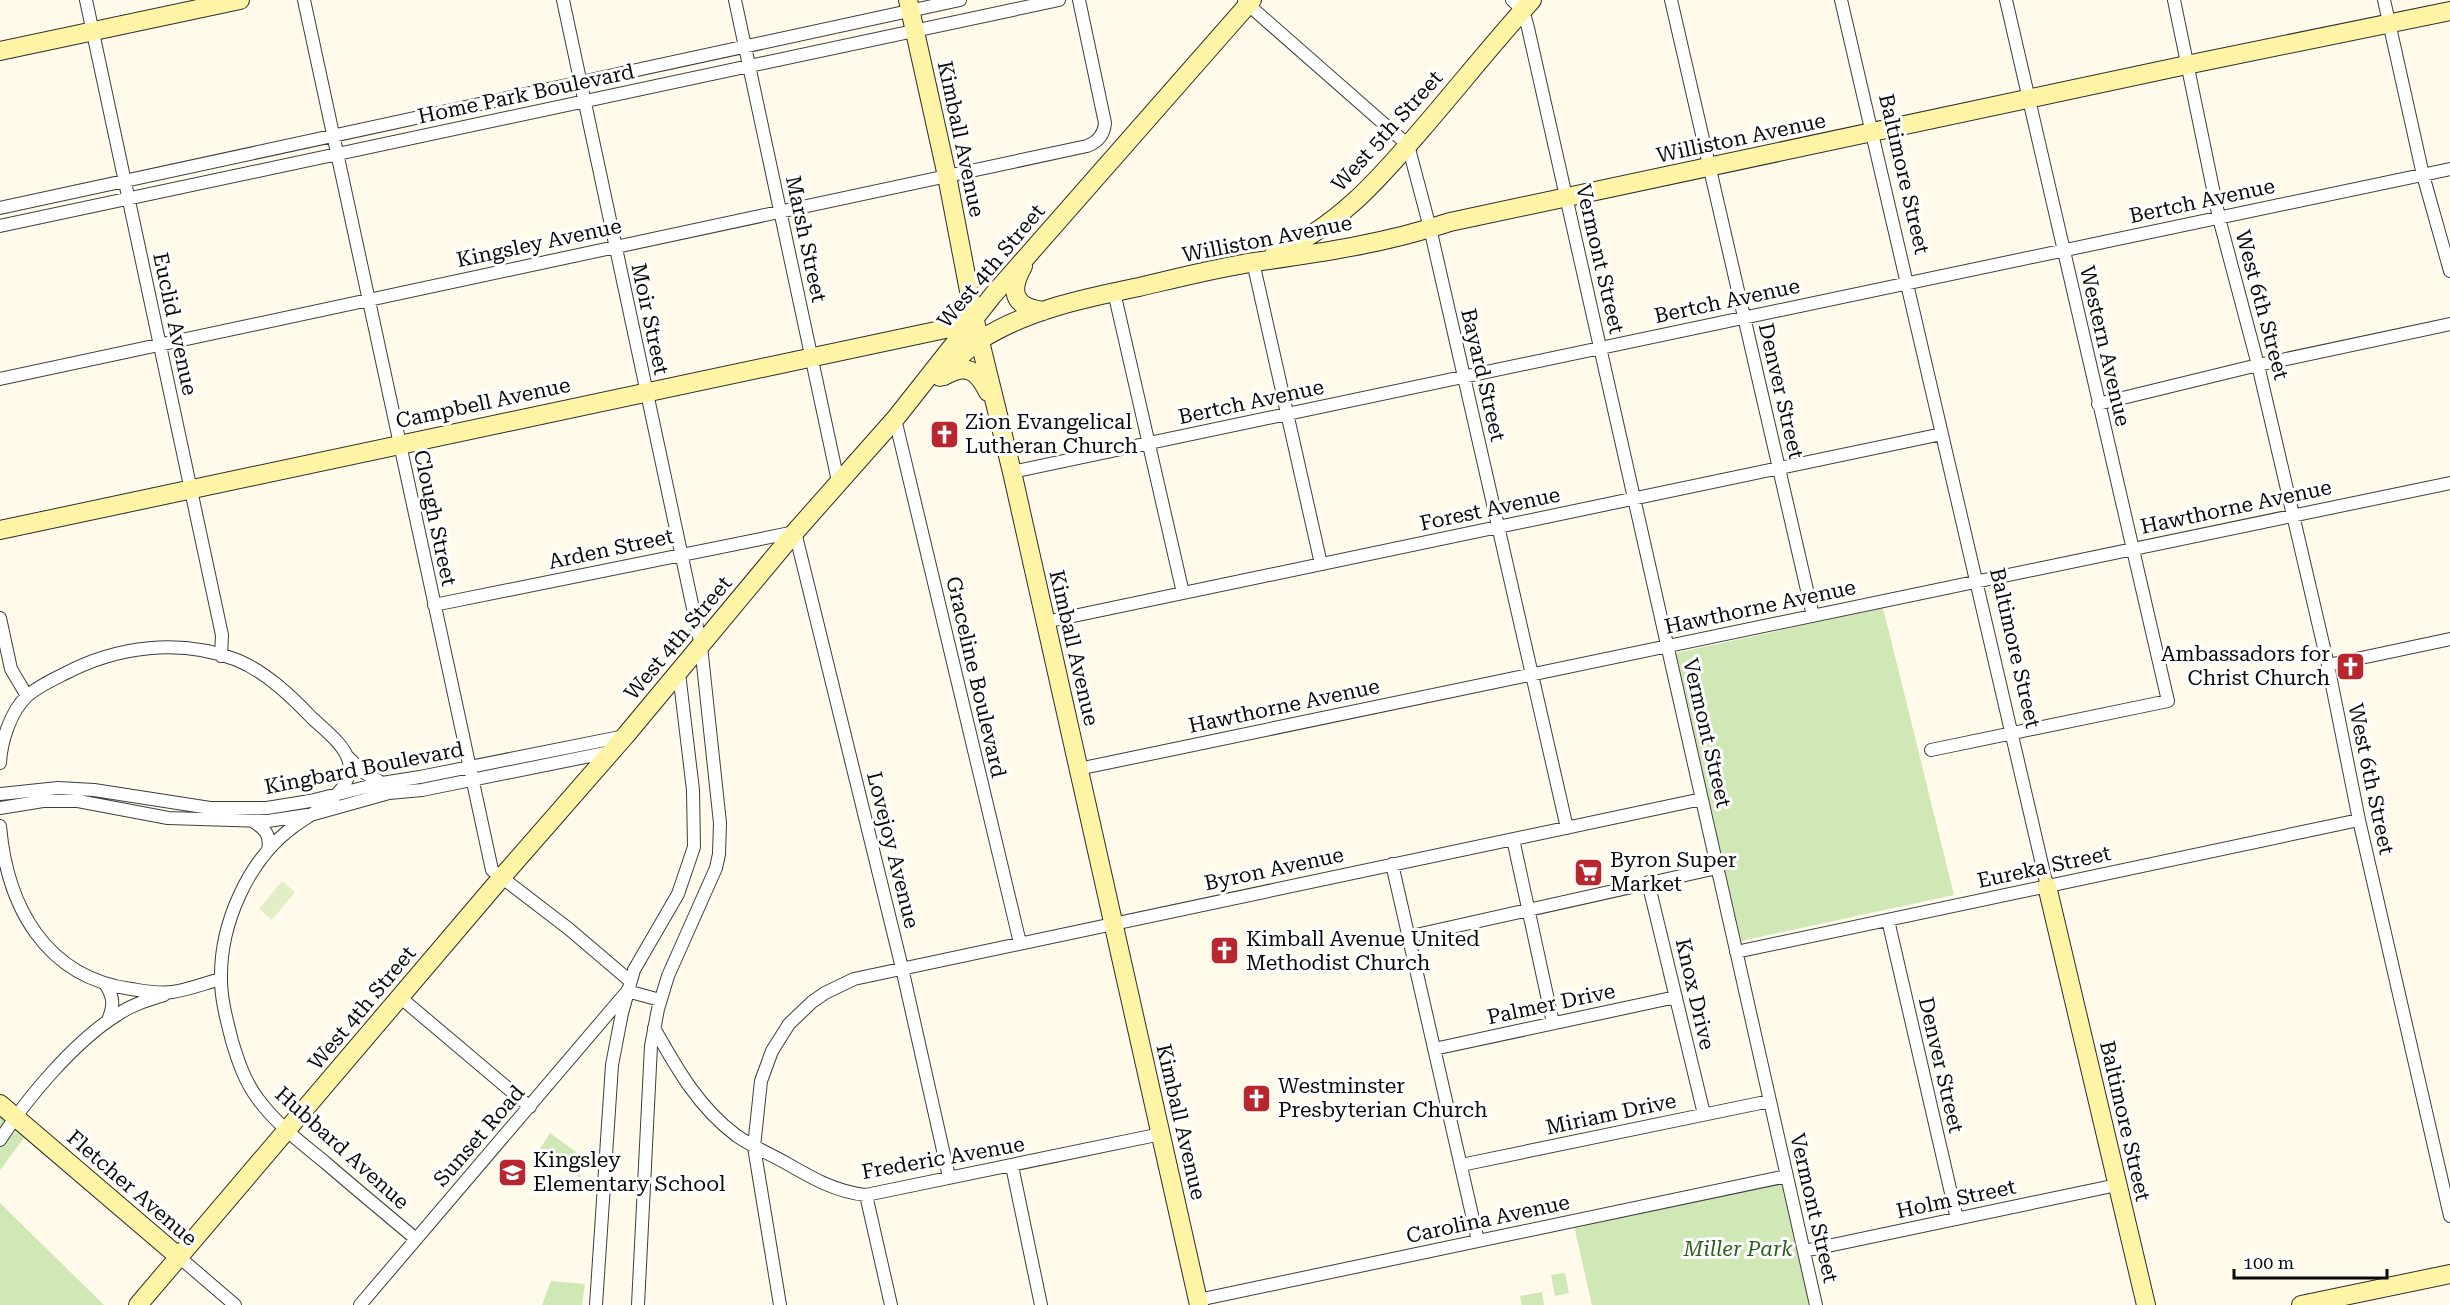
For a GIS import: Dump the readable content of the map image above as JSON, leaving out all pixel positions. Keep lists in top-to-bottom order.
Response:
{
  "streets": {
    "main road": [
      "West 5th Street",
      "Williston Avenue",
      "Kimball Avenue",
      "Baltimore Street",
      "West 4th Street",
      "Campbell Avenue",
      "Fletcher Avenue"
    ],
    "street": [
      "Home Park Boulevard",
      "Bertch Avenue",
      "Marsh Street",
      "Kingsley Avenue",
      "Vermont Street",
      "West 6th Street",
      "Moir Street",
      "Euclid Avenue",
      "Western Avenue",
      "Bayard Street",
      "Denver Street",
      "Hawthorne Avenue",
      "Forest Avenue",
      "Clough Street",
      "Arden Street",
      "Graceline Boulevard",
      "Kingbard Boulevard",
      "Lovejoy Avenue",
      "Eureka Street",
      "Byron Avenue",
      "Knox Drive",
      "Palmer Drive",
      "Miriam Drive",
      "Sunset Road",
      "Hubbard Avenue",
      "Frederic Avenue",
      "Holm Street",
      "Carolina Avenue"
    ]
  },
  "crossings": [
    ["Home Park Boulevard", "Kimball Avenue"],
    ["Home Park Boulevard", "Marsh Street"],
    ["Home Park Boulevard", "Moir Street"],
    ["Home Park Boulevard", "Euclid Avenue"],
    ["Home Park Boulevard", "Clough Street"],
    ["West 5th Street", "Williston Avenue"],
    ["West 5th Street", "Vermont Street"],
    ["West 5th Street", "Bayard Street"],
    ["Williston Avenue", "Kimball Avenue"],
    ["Williston Avenue", "Baltimore Street"],
    ["Williston Avenue", "Vermont Street"],
    ["Williston Avenue", "West 4th Street"],
    ["Williston Avenue", "West 6th Street"],
    ["Williston Avenue", "Western Avenue"],
    ["Williston Avenue", "Bayard Street"],
    ["Williston Avenue", "Denver Street"],
    ["Williston Avenue", "Graceline Boulevard"],
    ["Kimball Avenue", "Bertch Avenue"],
    ["Kimball Avenue", "Kingsley Avenue"],
    ["Kimball Avenue", "West 4th Street"],
    ["Kimball Avenue", "Campbell Avenue"],
    ["Kimball Avenue", "Hawthorne Avenue"],
    ["Kimball Avenue", "Forest Avenue"],
    ["Kimball Avenue", "Byron Avenue"],
    ["Kimball Avenue", "Frederic Avenue"],
    ["Kimball Avenue", "Carolina Avenue"],
    ["Baltimore Street", "Bertch Avenue"],
    ["Baltimore Street", "Western Avenue"],
    ["Baltimore Street", "Hawthorne Avenue"],
    ["Baltimore Street", "Forest Avenue"],
    ["Baltimore Street", "Eureka Street"],
    ["Baltimore Street", "Holm Street"],
    ["Bertch Avenue", "Vermont Street"],
    ["Bertch Avenue", "West 6th Street"],
    ["Bertch Avenue", "Western Avenue"],
    ["Bertch Avenue", "Bayard Street"],
    ["Bertch Avenue", "Denver Street"],
    ["Marsh Street", "Kingsley Avenue"],
    ["Marsh Street", "West 4th Street"],
    ["Marsh Street", "Campbell Avenue"],
    ["Kingsley Avenue", "Moir Street"],
    ["Kingsley Avenue", "Euclid Avenue"],
    ["Kingsley Avenue", "Clough Street"],
    ["Vermont Street", "Hawthorne Avenue"],
    ["Vermont Street", "Forest Avenue"],
    ["Vermont Street", "Eureka Street"],
    ["Vermont Street", "Byron Avenue"],
    ["Vermont Street", "Miriam Drive"],
    ["Vermont Street", "Holm Street"],
    ["Vermont Street", "Carolina Avenue"],
    ["West 4th Street", "Moir Street"],
    ["West 4th Street", "Campbell Avenue"],
    ["West 4th Street", "Clough Street"],
    ["West 4th Street", "Arden Street"],
    ["West 4th Street", "Graceline Boulevard"],
    ["West 4th Street", "Kingbard Boulevard"],
    ["West 4th Street", "Lovejoy Avenue"],
    ["West 4th Street", "Hubbard Avenue"],
    ["West 4th Street", "Fletcher Avenue"],
    ["West 6th Street", "Hawthorne Avenue"],
    ["West 6th Street", "Eureka Street"],
    ["Moir Street", "Campbell Avenue"],
    ["Moir Street", "Arden Street"],
    ["Moir Street", "Frederic Avenue"],
    ["Euclid Avenue", "Campbell Avenue"],
    ["Western Avenue", "Hawthorne Avenue"],
    ["Bayard Street", "Hawthorne Avenue"],
    ["Bayard Street", "Forest Avenue"],
    ["Bayard Street", "Byron Avenue"],
    ["Denver Street", "Hawthorne Avenue"],
    ["Denver Street", "Forest Avenue"],
    ["Denver Street", "Eureka Street"],
    ["Denver Street", "Holm Street"],
    ["Campbell Avenue", "Clough Street"],
    ["Clough Street", "Arden Street"],
    ["Clough Street", "Kingbard Boulevard"],
    ["Clough Street", "Sunset Road"],
    ["Arden Street", "Lovejoy Avenue"],
    ["Graceline Boulevard", "Byron Avenue"],
    ["Kingbard Boulevard", "Hubbard Avenue"],
    ["Lovejoy Avenue", "Byron Avenue"],
    ["Lovejoy Avenue", "Frederic Avenue"],
    ["Byron Avenue", "Frederic Avenue"],
    ["Knox Drive", "Palmer Drive"],
    ["Knox Drive", "Miriam Drive"],
    ["Sunset Road", "Hubbard Avenue"]
  ],
  "parks": ["Miller Park"],
  "places": {
    "church": [
      "Zion Evangelical Lutheran Church",
      "Ambassadors for Christ Church",
      "Kimball Avenue United Methodist Church",
      "Westminster Presbyterian Church"
    ],
    "supermarket": ["Byron Super Market"],
    "school or university": ["Kingsley Elementary School"]
  },
  "scale_bar": "100 m"
}
